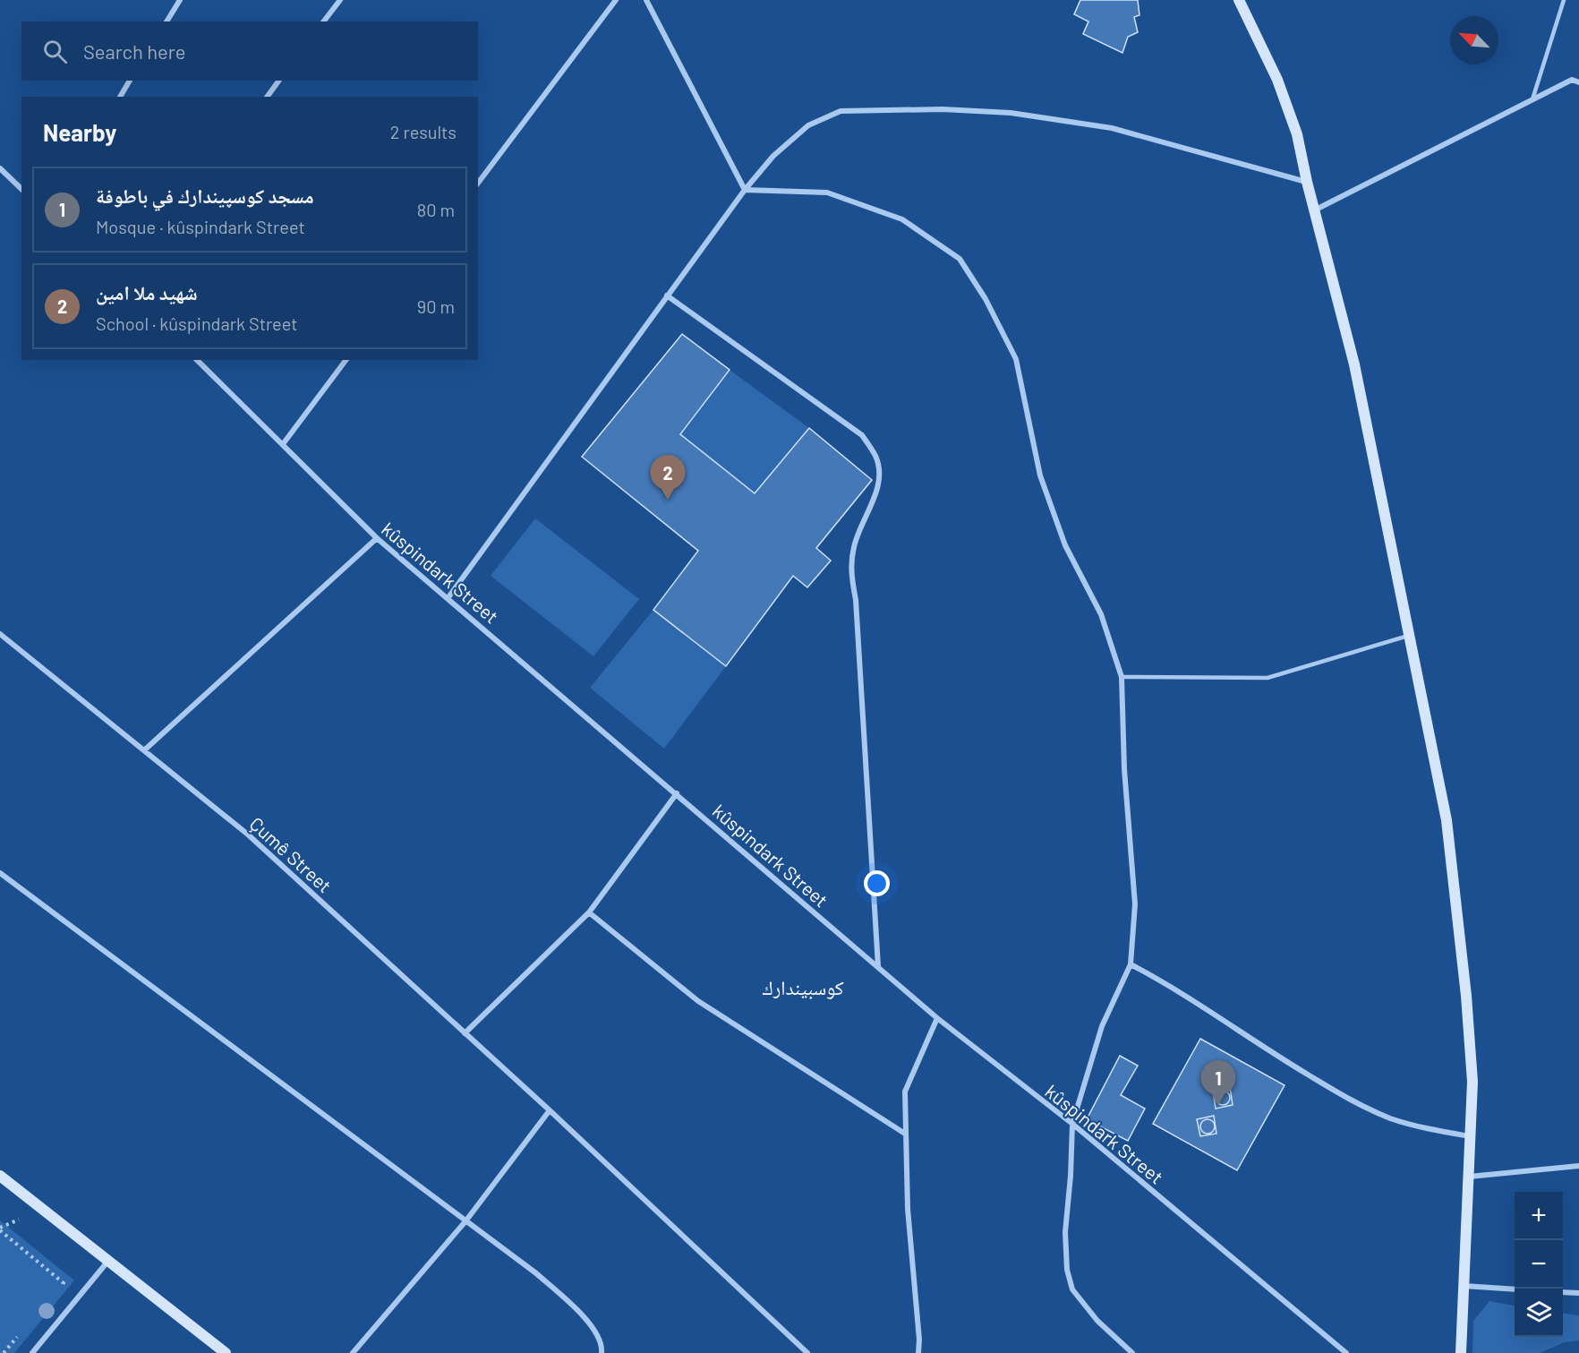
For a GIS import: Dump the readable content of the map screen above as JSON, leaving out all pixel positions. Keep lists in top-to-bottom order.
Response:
{
  "streets": {
    "street": ["kûspindark Street", "Çumê Street"]
  },
  "districts": ["كوسبيندارك"],
  "north": "top left",
  "page": {
    "search": "Search here",
    "heading": ["Nearby", "2 results"],
    "list": [
      {
        "mark": "1",
        "name": "مسجد كوسپيندارك في باطوفة",
        "note": "Mosque · kûspindark Street",
        "value": "80 m"
      },
      {
        "mark": "2",
        "name": "شهيد ملا امين",
        "note": "School · kûspindark Street",
        "value": "90 m"
      }
    ],
    "pins": ["2", "1"],
    "map_buttons": ["+", "−"]
  }
}
